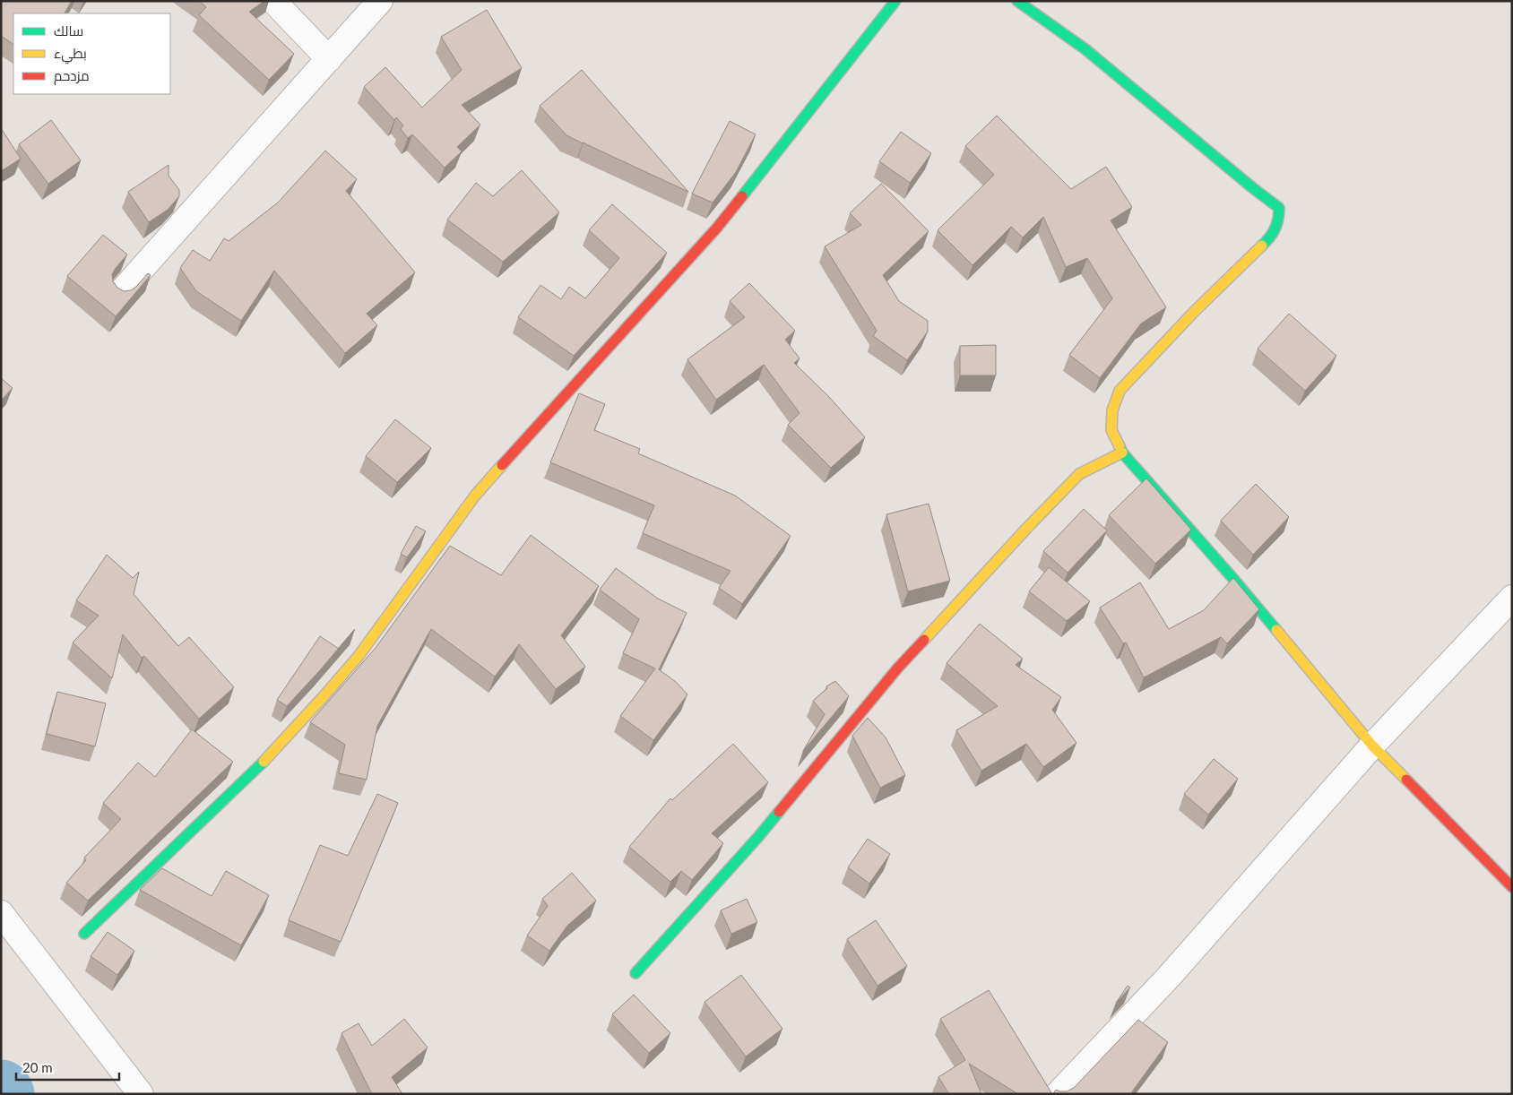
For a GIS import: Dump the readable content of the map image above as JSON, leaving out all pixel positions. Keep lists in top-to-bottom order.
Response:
{
  "legend": ["سالك", "بطيء", "مزدحم"],
  "scale_bar": "20 m"
}
